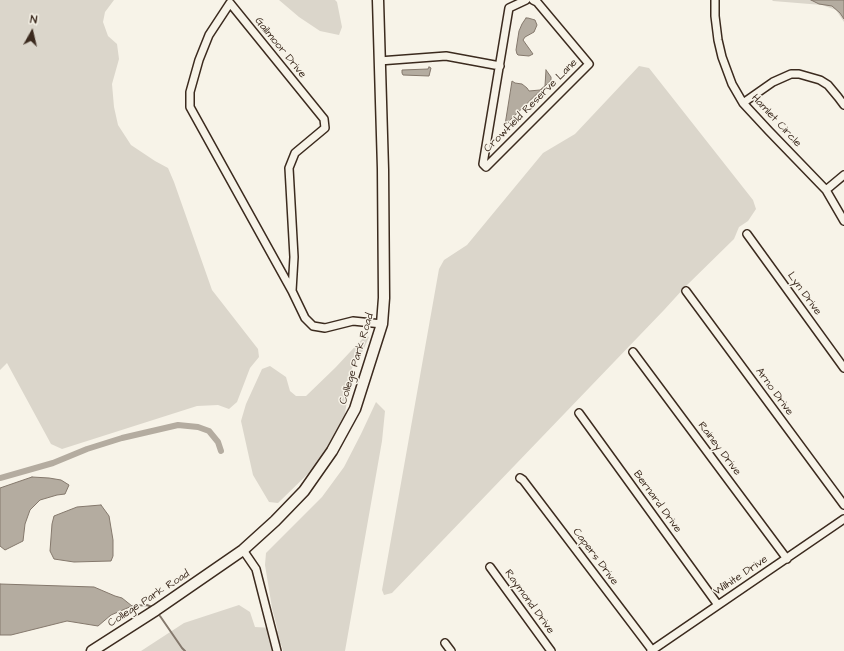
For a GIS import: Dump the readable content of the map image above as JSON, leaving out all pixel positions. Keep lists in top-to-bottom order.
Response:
{
  "streets": {
    "main road": ["College Park Road"],
    "street": [
      "Gailmoor Drive",
      "Crowfield Reserve Lane",
      "Hamlet Circle",
      "Lyn Drive",
      "Arno Drive",
      "Rainey Drive",
      "Bernard Drive",
      "Capers Drive",
      "Wilhite Drive",
      "Raymond Drive"
    ]
  },
  "crossings": [
    ["Gailmoor Drive", "College Park Road"],
    ["Rainey Drive", "Wilhite Drive"],
    ["Bernard Drive", "Wilhite Drive"],
    ["Capers Drive", "Wilhite Drive"]
  ],
  "north": "top"
}
